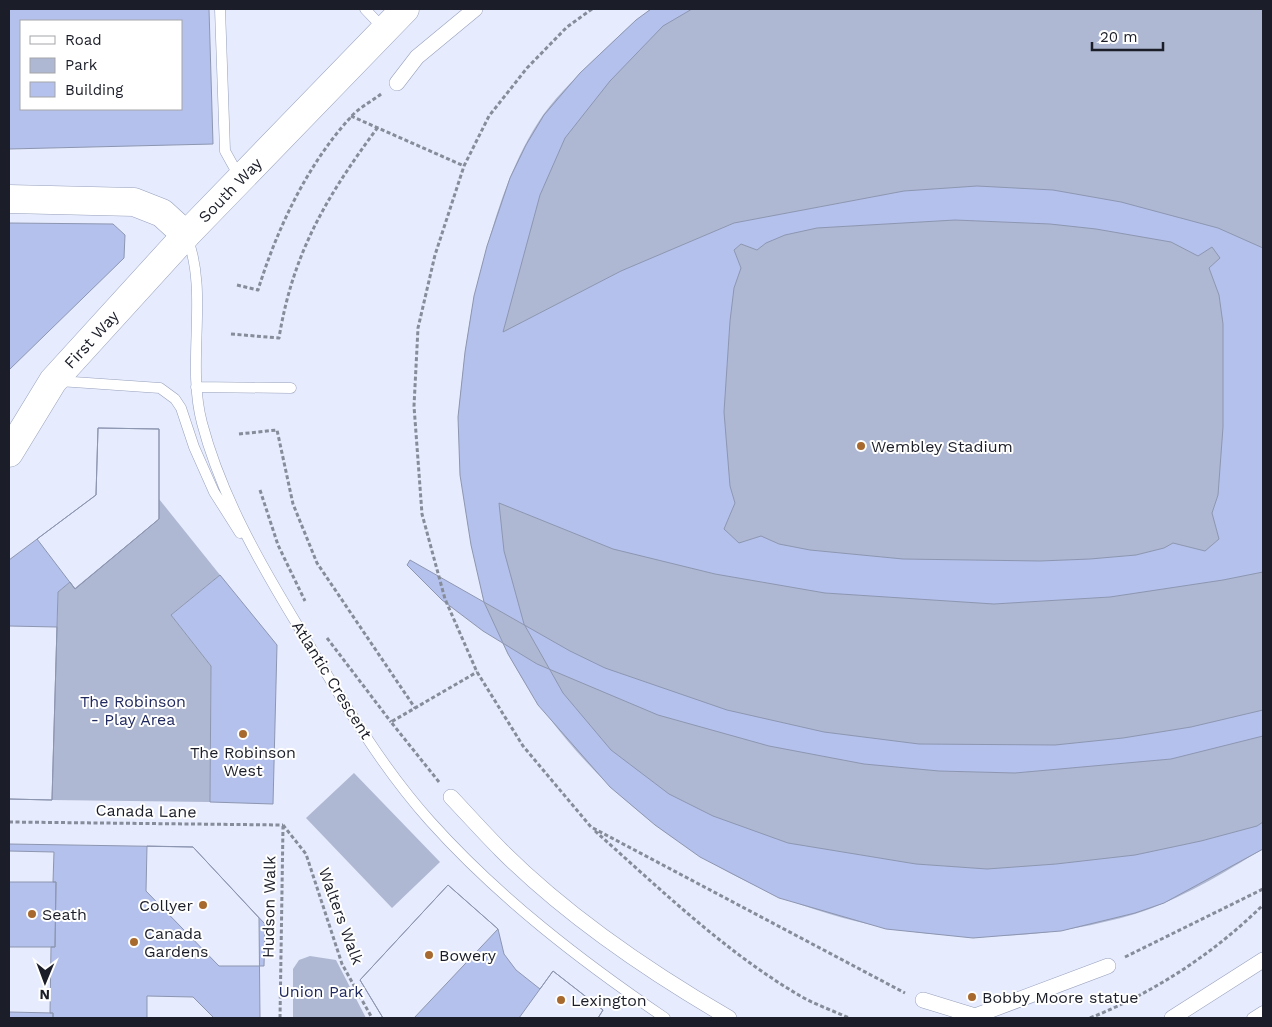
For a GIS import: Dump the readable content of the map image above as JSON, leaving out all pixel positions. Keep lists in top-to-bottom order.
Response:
{
  "streets": {
    "main road": ["South Way", "First Way"],
    "lane": ["Atlantic Crescent"],
    "path": ["Canada Lane", "Hudson Walk", "Walters Walk"]
  },
  "crossings": [
    ["South Way", "First Way"],
    ["South Way", "Atlantic Crescent"],
    ["First Way", "Atlantic Crescent"],
    ["Canada Lane", "Hudson Walk"],
    ["Canada Lane", "Walters Walk"],
    ["Hudson Walk", "Walters Walk"]
  ],
  "parks": ["The Robinson - Play Area", "Union Park"],
  "places": [
    "Wembley Stadium",
    "The Robinson West",
    "Collyer",
    "Seath",
    "Canada Gardens",
    "Bowery",
    "Bobby Moore statue",
    "Lexington"
  ],
  "legend": ["Road", "Park", "Building"],
  "scale_bar": "20 m",
  "north": "bottom"
}
